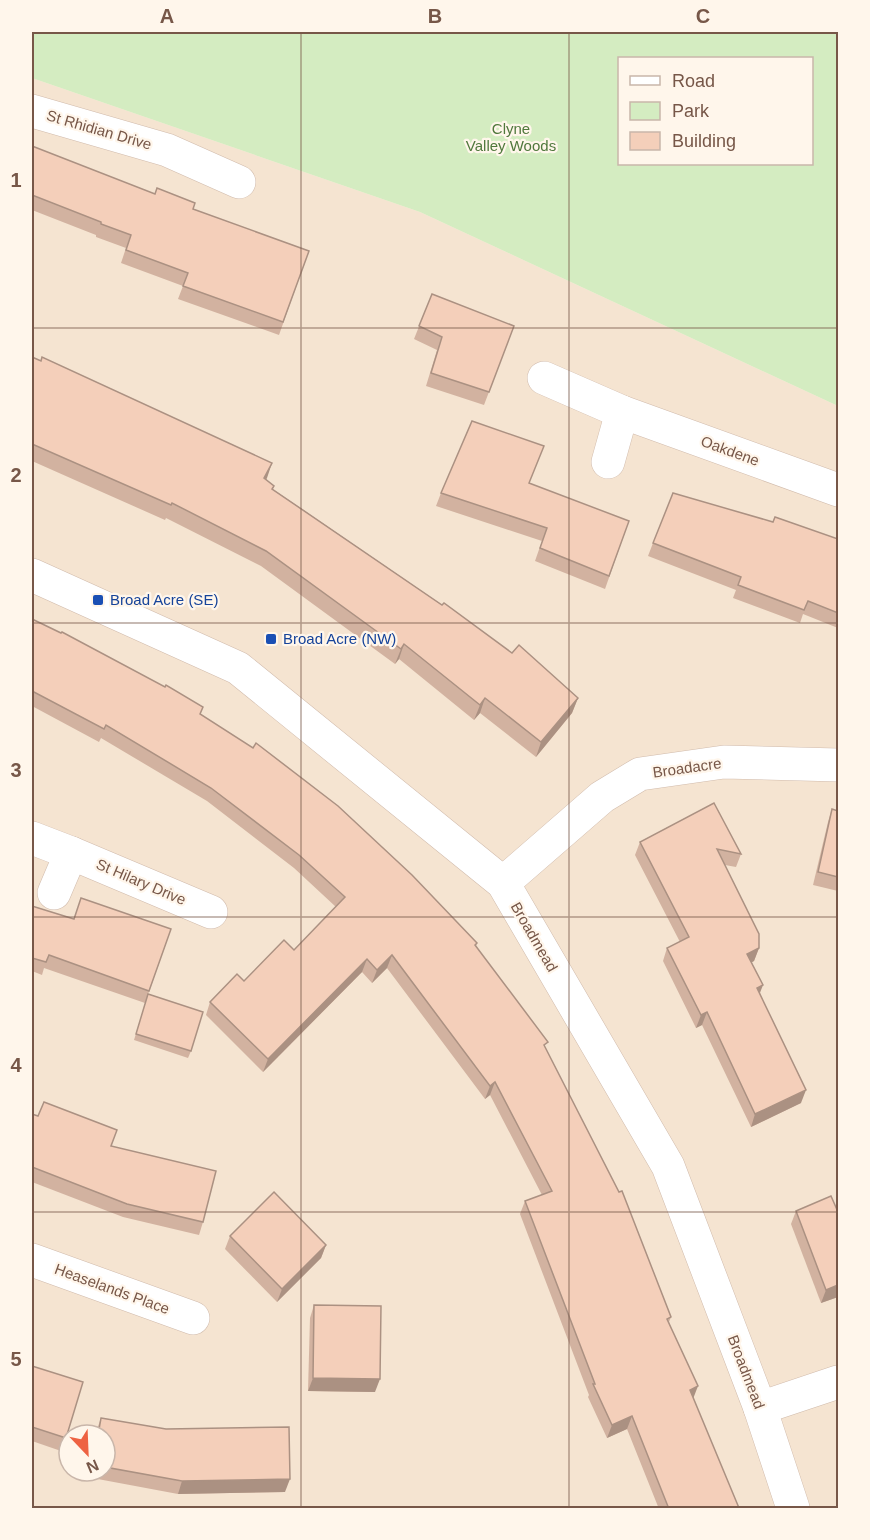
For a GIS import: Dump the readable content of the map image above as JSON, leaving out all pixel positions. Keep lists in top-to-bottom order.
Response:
{
  "streets": {
    "street": [
      "St Rhidian Drive",
      "Oakdene",
      "Broadacre",
      "St Hilary Drive",
      "Broadmead",
      "Heaselands Place"
    ]
  },
  "crossings": [
    ["Broadacre", "Broadmead"]
  ],
  "parks": ["Clyne Valley Woods"],
  "places": {
    "transit": ["Broad Acre (SE)", "Broad Acre (NW)"]
  },
  "legend": ["Road", "Park", "Building"],
  "north": "bottom right",
  "grid": {
    "columns": ["A", "B", "C"],
    "rows": [
      "1",
      "2",
      "3",
      "4",
      "5"
    ]
  }
}
